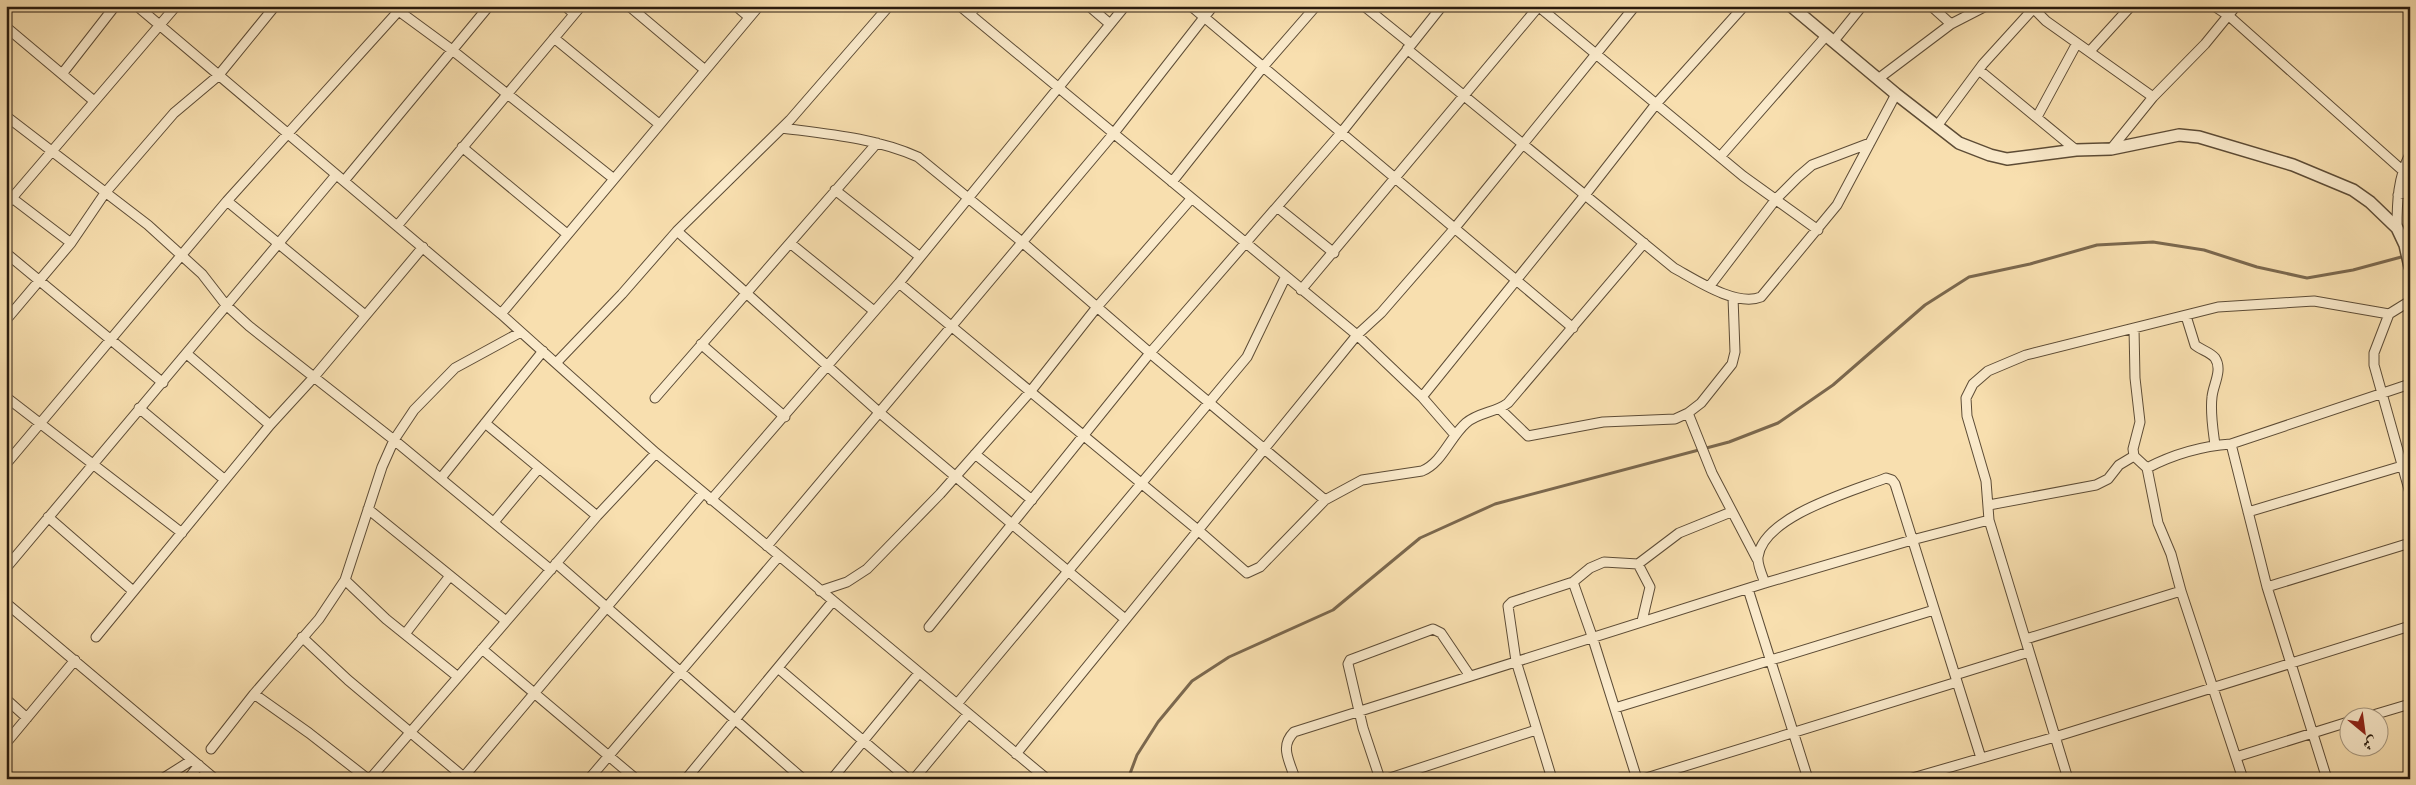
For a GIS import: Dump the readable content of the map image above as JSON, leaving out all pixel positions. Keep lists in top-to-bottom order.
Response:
{
  "north": "bottom right"
}
